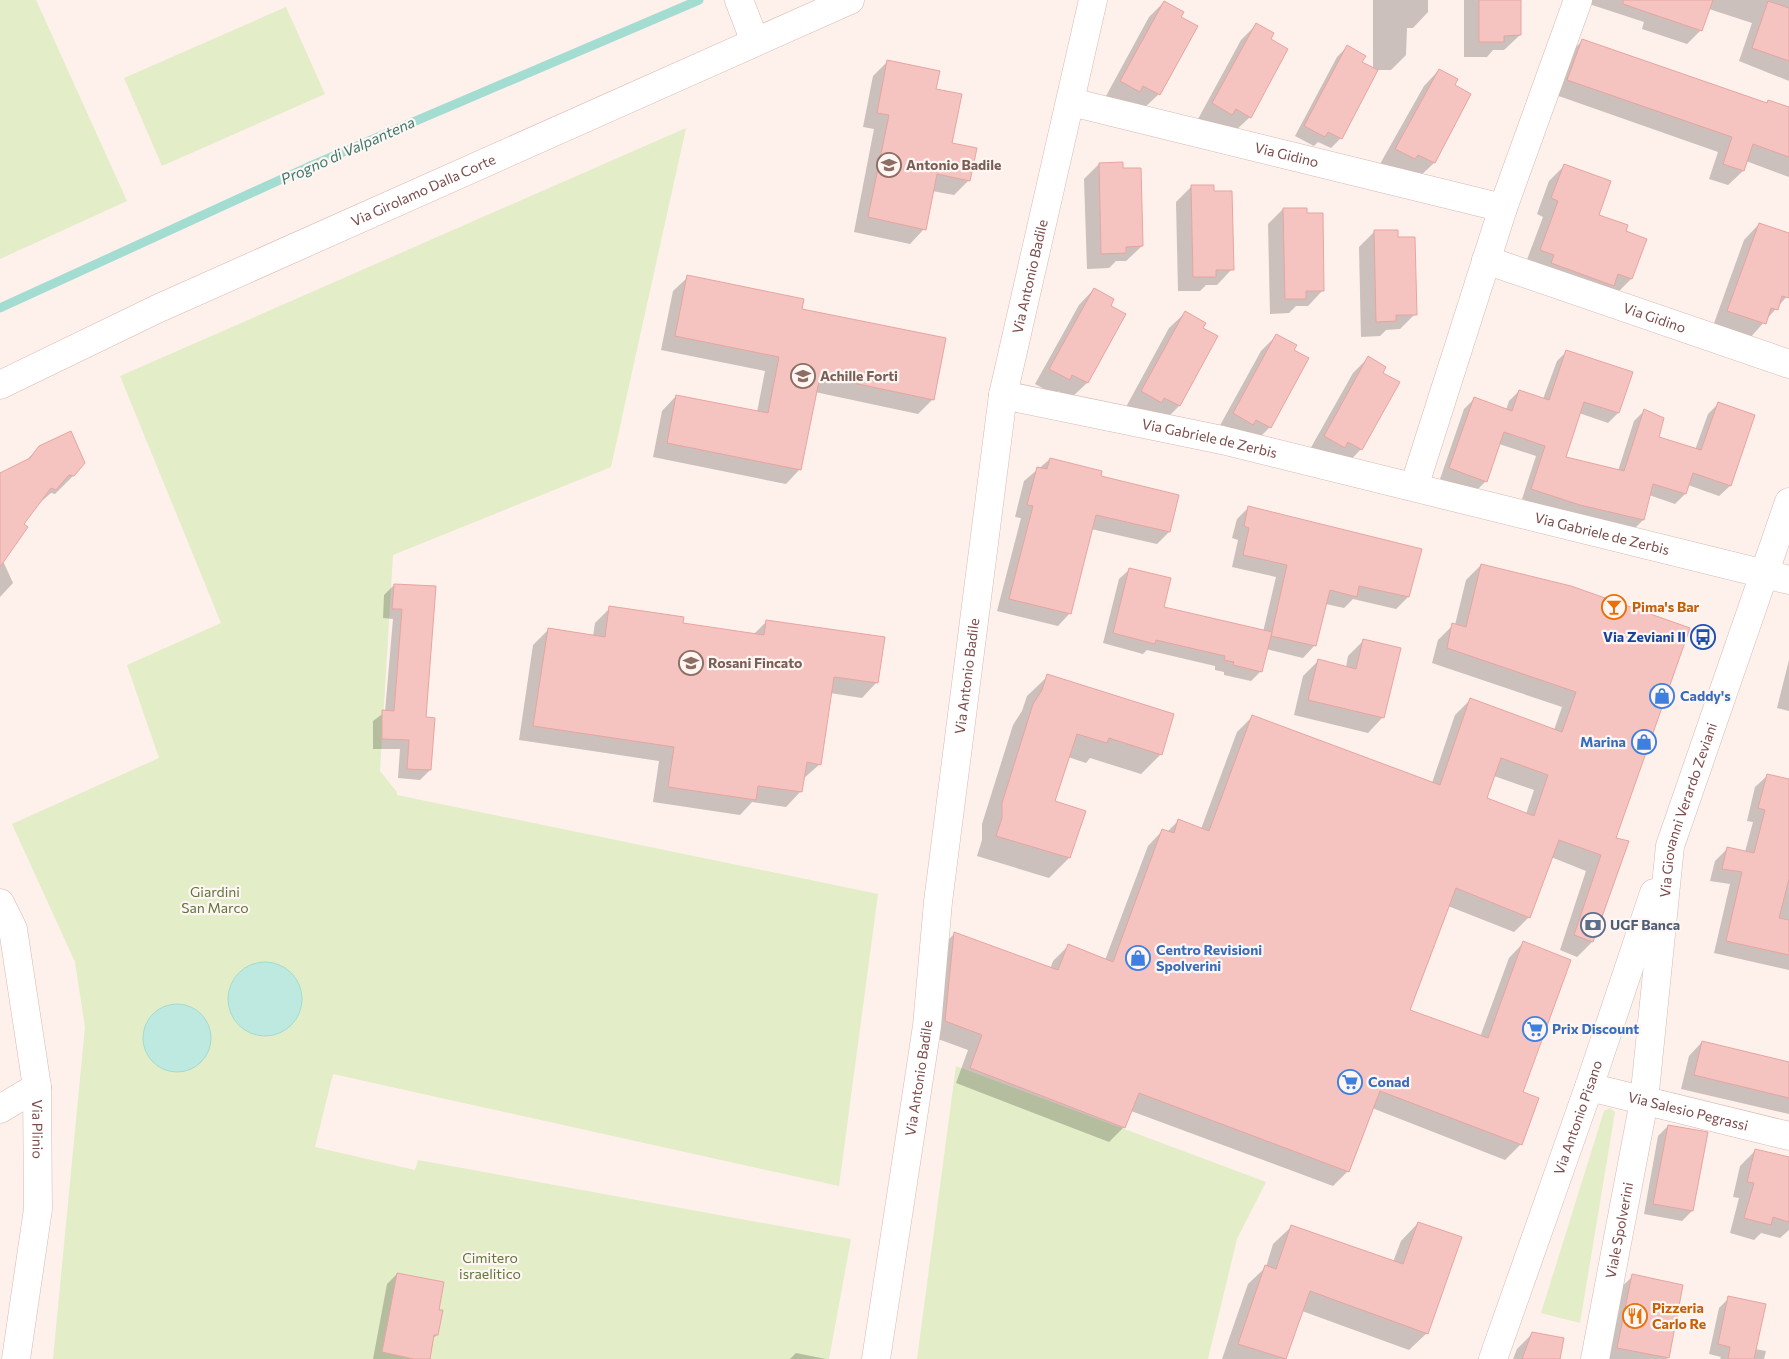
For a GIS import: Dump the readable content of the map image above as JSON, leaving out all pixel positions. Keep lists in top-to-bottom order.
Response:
{
  "streets": {
    "street": [
      "Via Gidino",
      "Via Girolamo Dalla Corte",
      "Via Antonio Badile",
      "Via Gabriele de Zerbis",
      "Via Giovanni Verardo Zeviani",
      "Via Salesio Pegrassi",
      "Via Antonio Pisano",
      "Via Plinio",
      "Viale Spolverini"
    ]
  },
  "crossings": [
    ["Via Gidino", "Via Antonio Badile"],
    ["Via Antonio Badile", "Via Gabriele de Zerbis"],
    ["Via Gabriele de Zerbis", "Via Giovanni Verardo Zeviani"],
    ["Via Giovanni Verardo Zeviani", "Via Salesio Pegrassi"],
    ["Via Giovanni Verardo Zeviani", "Via Antonio Pisano"],
    ["Via Giovanni Verardo Zeviani", "Viale Spolverini"],
    ["Via Salesio Pegrassi", "Via Antonio Pisano"],
    ["Via Salesio Pegrassi", "Viale Spolverini"]
  ],
  "water": ["Progno di Valpantena"],
  "parks": ["Giardini San Marco", "Cimitero israelitico"],
  "places": {
    "school or university": ["Antonio Badile", "Achille Forti", "Rosani Fincato"],
    "bar": ["Pima's Bar"],
    "bus stop": ["Via Zeviani II"],
    "shop": ["Caddy's", "Marina", "Centro Revisioni Spolverini"],
    "bank": ["UGF Banca"],
    "supermarket": ["Prix Discount", "Conad"],
    "restaurant": ["Pizzeria Carlo Re"]
  }
}
